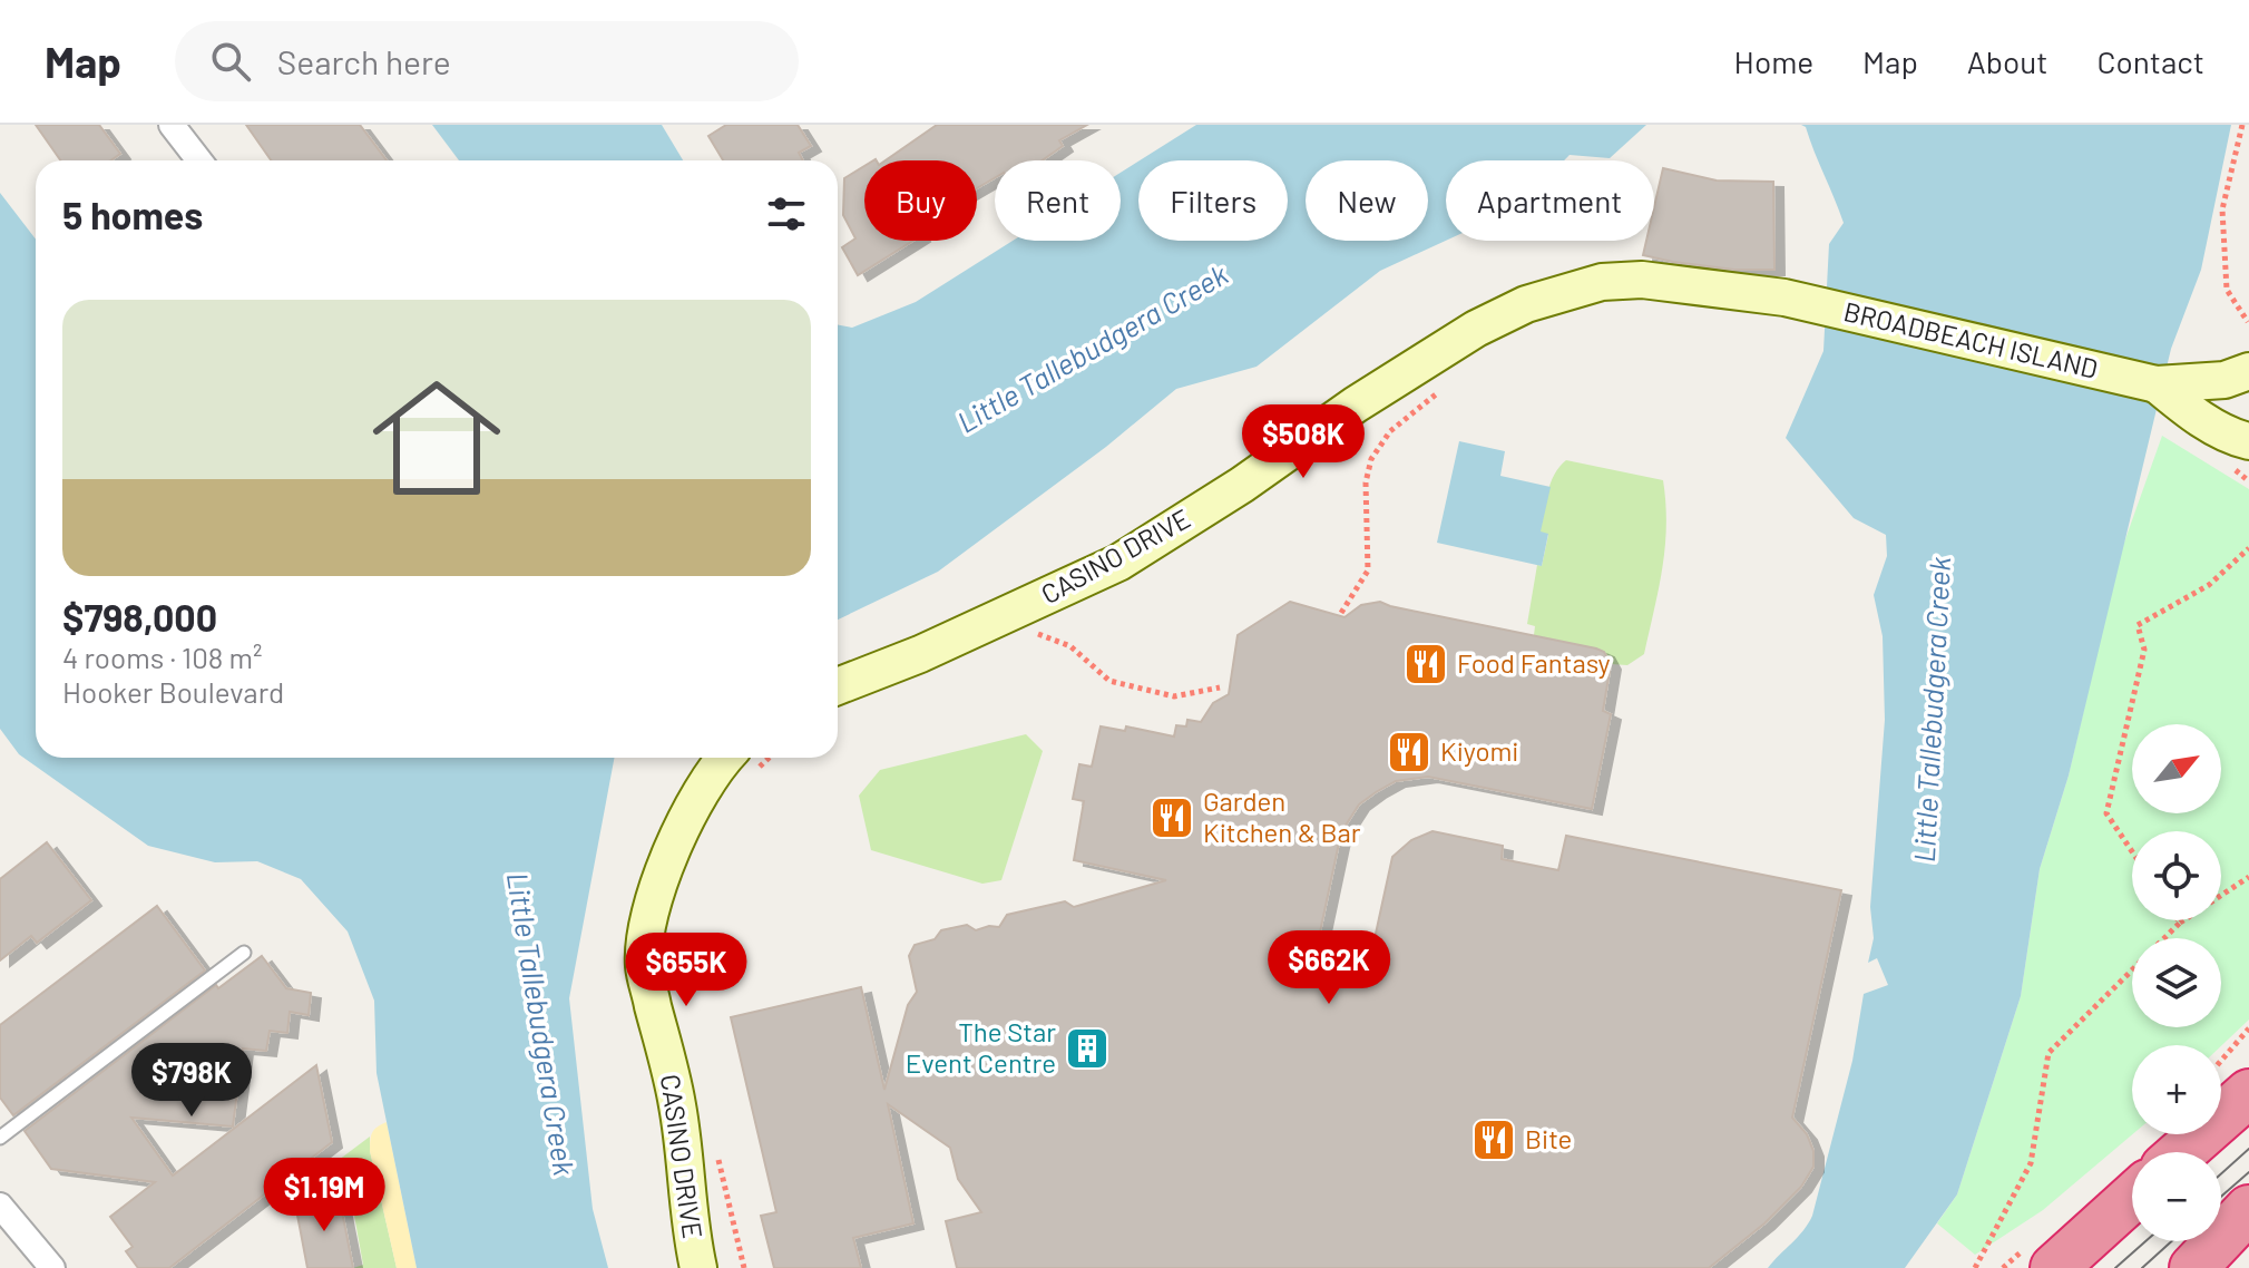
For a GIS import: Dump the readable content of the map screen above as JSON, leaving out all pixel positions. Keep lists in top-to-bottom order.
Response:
{
  "streets": {
    "street": ["BROADBEACH ISLAND", "CASINO DRIVE"]
  },
  "crossings": [
    ["BROADBEACH ISLAND", "CASINO DRIVE"]
  ],
  "water": ["Little Tallebudgera Creek"],
  "places": {
    "restaurant": [
      "Food Fantasy",
      "Kiyomi",
      "Garden Kitchen & Bar",
      "Bite"
    ],
    "building": ["The Star Event Centre"]
  },
  "north": "top right",
  "page": {
    "header": "Map",
    "search": "Search here",
    "nav": [
      "Home",
      "Map",
      "About",
      "Contact"
    ],
    "chip": [
      "Buy",
      "Rent",
      "Filters",
      "New",
      "Apartment"
    ],
    "heading": "5 homes",
    "list": [
      {
        "name": "$798,000",
        "note": "4 rooms · 108 m² · Hooker Boulevard"
      }
    ],
    "price": [
      "$508K",
      "$662K",
      "$655K",
      "$798K",
      "$1.19M"
    ],
    "map_buttons": ["+", "−"]
  }
}
